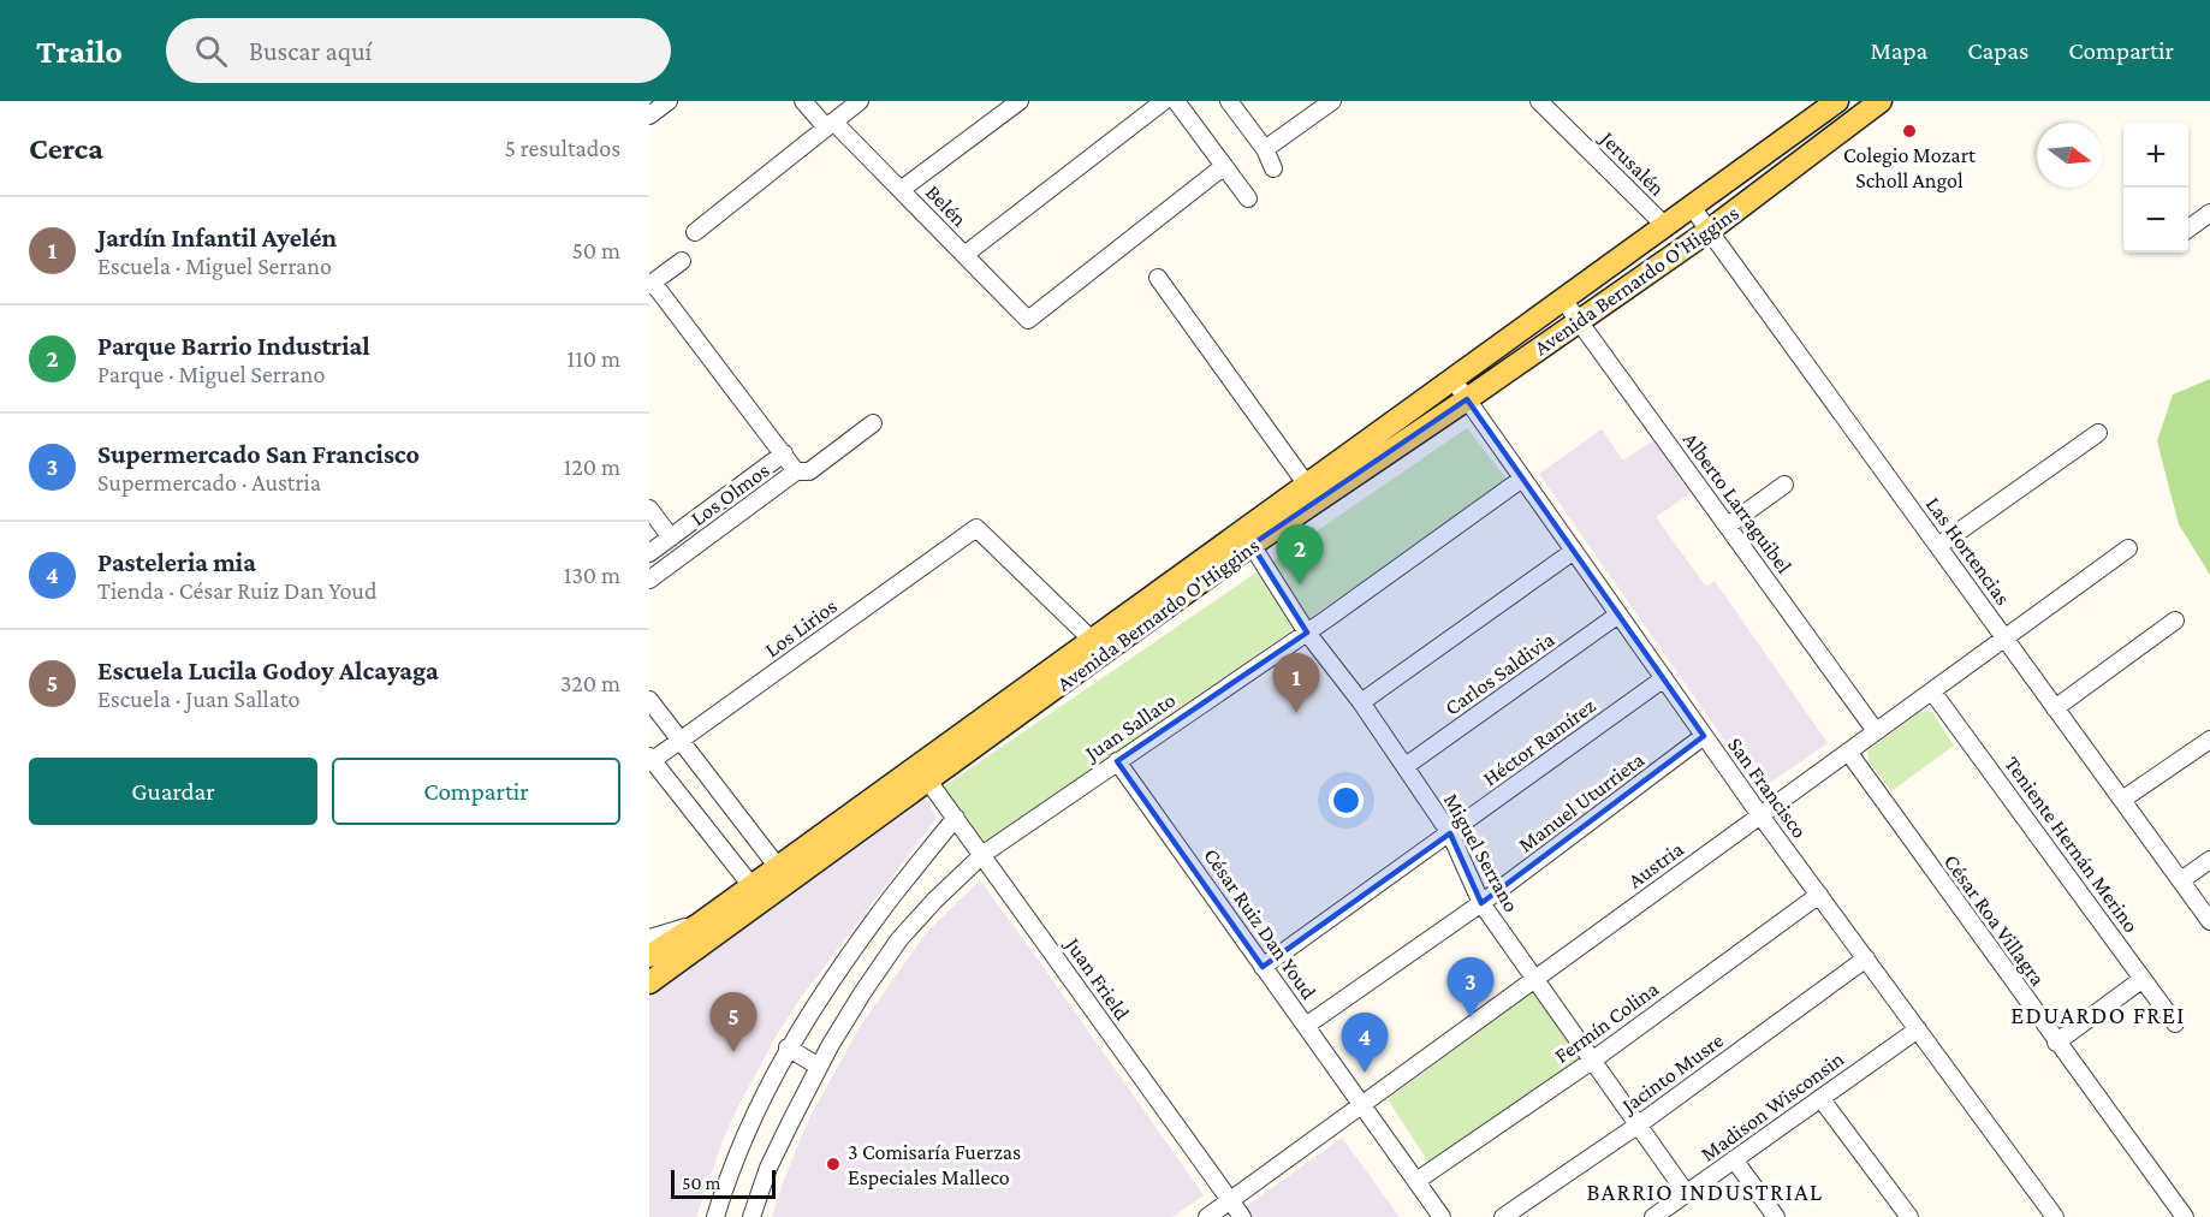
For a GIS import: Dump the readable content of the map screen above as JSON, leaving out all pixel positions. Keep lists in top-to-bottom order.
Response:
{
  "streets": {
    "main road": ["Avenida Bernardo O'Higgins"],
    "street": [
      "Jerusalén",
      "Belén",
      "Los Olmos",
      "Alberto Larraguibel",
      "Las Hortencias",
      "Los Lirios",
      "Carlos Saldivia",
      "Juan Sallato",
      "Héctor Ramírez",
      "San Francisco",
      "Manuel Uturrieta",
      "Teniente Hernán Merino",
      "Miguel Serrano",
      "Austria",
      "César Roa Villagra",
      "César Ruiz Dan Youd",
      "Juan Frield",
      "Fermín Colina",
      "Jacinto Musre",
      "Madison Wisconsin"
    ]
  },
  "crossings": [
    ["Jerusalén", "Avenida Bernardo O'Higgins"],
    ["Avenida Bernardo O'Higgins", "Alberto Larraguibel"],
    ["Avenida Bernardo O'Higgins", "Las Hortencias"],
    ["Avenida Bernardo O'Higgins", "Los Lirios"],
    ["Avenida Bernardo O'Higgins", "San Francisco"],
    ["Avenida Bernardo O'Higgins", "Miguel Serrano"],
    ["Avenida Bernardo O'Higgins", "Juan Frield"],
    ["Alberto Larraguibel", "Austria"],
    ["Las Hortencias", "Austria"],
    ["Carlos Saldivia", "San Francisco"],
    ["Carlos Saldivia", "Miguel Serrano"],
    ["Juan Sallato", "San Francisco"],
    ["Juan Sallato", "Miguel Serrano"],
    ["Juan Sallato", "César Ruiz Dan Youd"],
    ["Juan Sallato", "Juan Frield"],
    ["Héctor Ramírez", "San Francisco"],
    ["Héctor Ramírez", "Miguel Serrano"],
    ["Héctor Ramírez", "César Ruiz Dan Youd"],
    ["San Francisco", "Manuel Uturrieta"],
    ["San Francisco", "Austria"],
    ["San Francisco", "Fermín Colina"],
    ["San Francisco", "Jacinto Musre"],
    ["San Francisco", "Madison Wisconsin"],
    ["Manuel Uturrieta", "Miguel Serrano"],
    ["Manuel Uturrieta", "César Ruiz Dan Youd"],
    ["Teniente Hernán Merino", "Austria"],
    ["Miguel Serrano", "Austria"],
    ["Miguel Serrano", "Fermín Colina"],
    ["Miguel Serrano", "Jacinto Musre"],
    ["Miguel Serrano", "Madison Wisconsin"],
    ["Austria", "César Roa Villagra"],
    ["Austria", "César Ruiz Dan Youd"],
    ["Austria", "Juan Frield"],
    ["César Ruiz Dan Youd", "Fermín Colina"]
  ],
  "districts": ["EDUARDO FREI", "BARRIO INDUSTRIAL"],
  "places": ["Colegio Mozart Scholl Angol", "3 Comisaría Fuerzas Especiales Malleco"],
  "scale_bar": "50 m",
  "north": "right",
  "page": {
    "header": "Trailo",
    "search": "Buscar aquí",
    "nav": ["Mapa", "Capas", "Compartir"],
    "heading": ["Cerca", "5 resultados"],
    "map_buttons": ["+", "−"],
    "list": [
      {
        "mark": "1",
        "name": "Jardín Infantil Ayelén",
        "note": "Escuela · Miguel Serrano",
        "value": "50 m"
      },
      {
        "mark": "2",
        "name": "Parque Barrio Industrial",
        "note": "Parque · Miguel Serrano",
        "value": "110 m"
      },
      {
        "mark": "3",
        "name": "Supermercado San Francisco",
        "note": "Supermercado · Austria",
        "value": "120 m"
      },
      {
        "mark": "4",
        "name": "Pasteleria mia",
        "note": "Tienda · César Ruiz Dan Youd",
        "value": "130 m"
      },
      {
        "mark": "5",
        "name": "Escuela Lucila Godoy Alcayaga",
        "note": "Escuela · Juan Sallato",
        "value": "320 m"
      }
    ],
    "pins": [
      "2",
      "1",
      "3",
      "5",
      "4"
    ],
    "buttons": ["Guardar", "Compartir"],
    "scale": "50 m"
  }
}
